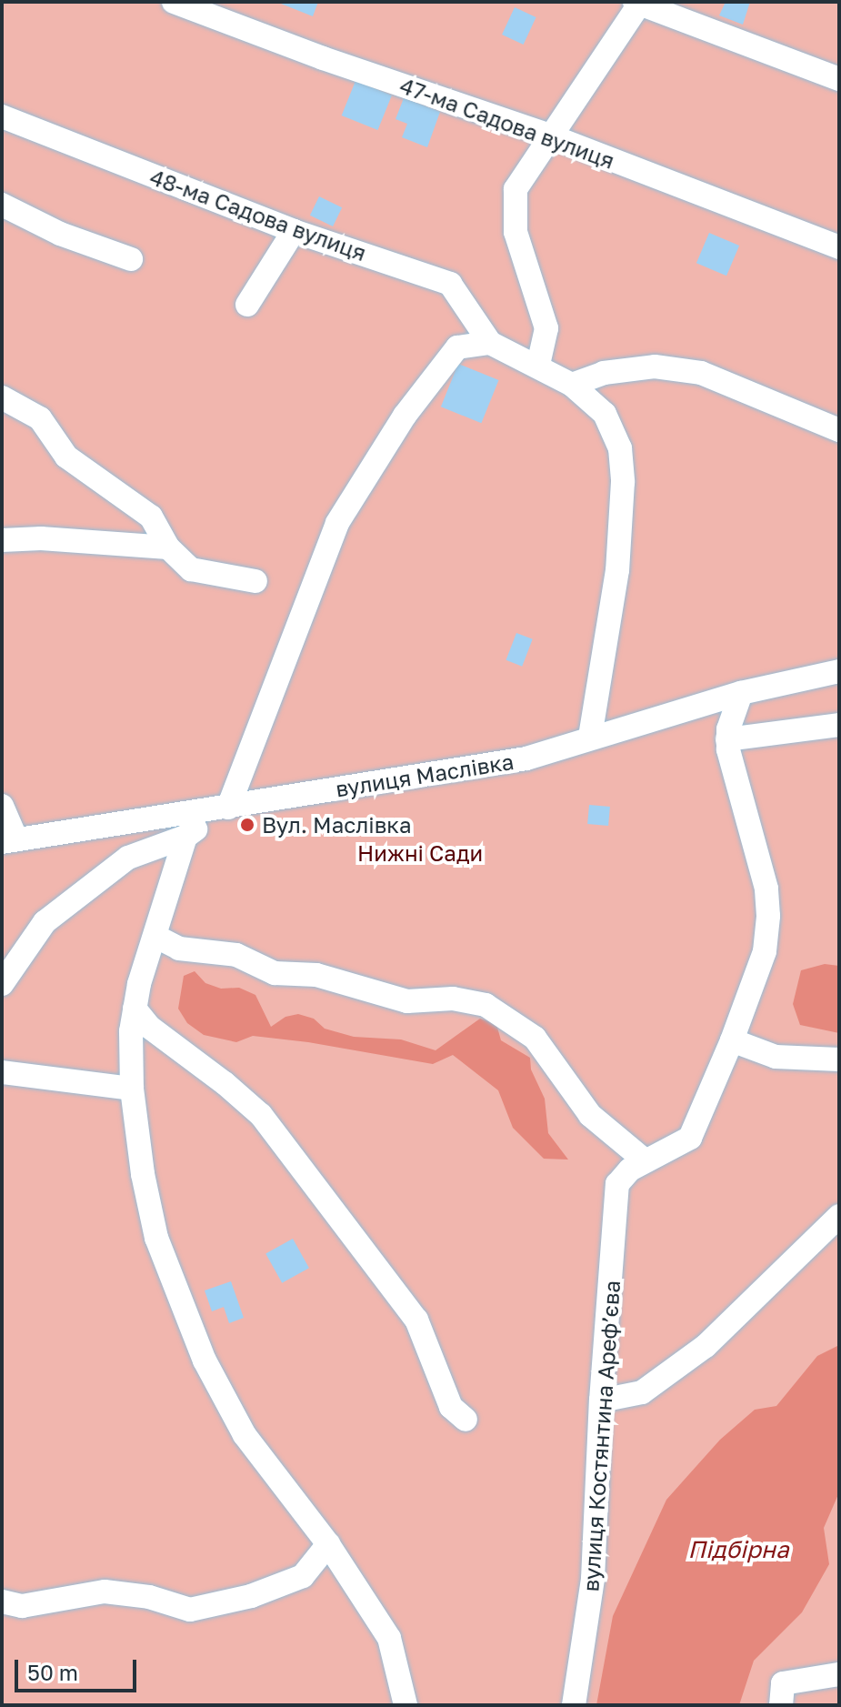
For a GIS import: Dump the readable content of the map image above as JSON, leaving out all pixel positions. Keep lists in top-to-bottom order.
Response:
{
  "streets": {
    "street": [
      "47-ма Садова вулиця",
      "48-ма Садова вулиця",
      "вулиця Маслівка",
      "вулиця Костянтина Арефʼєва"
    ]
  },
  "water": ["Підбірна"],
  "parks": ["Нижні Сади"],
  "places": ["Вул. Маслівка"],
  "scale_bar": "50 m"
}
